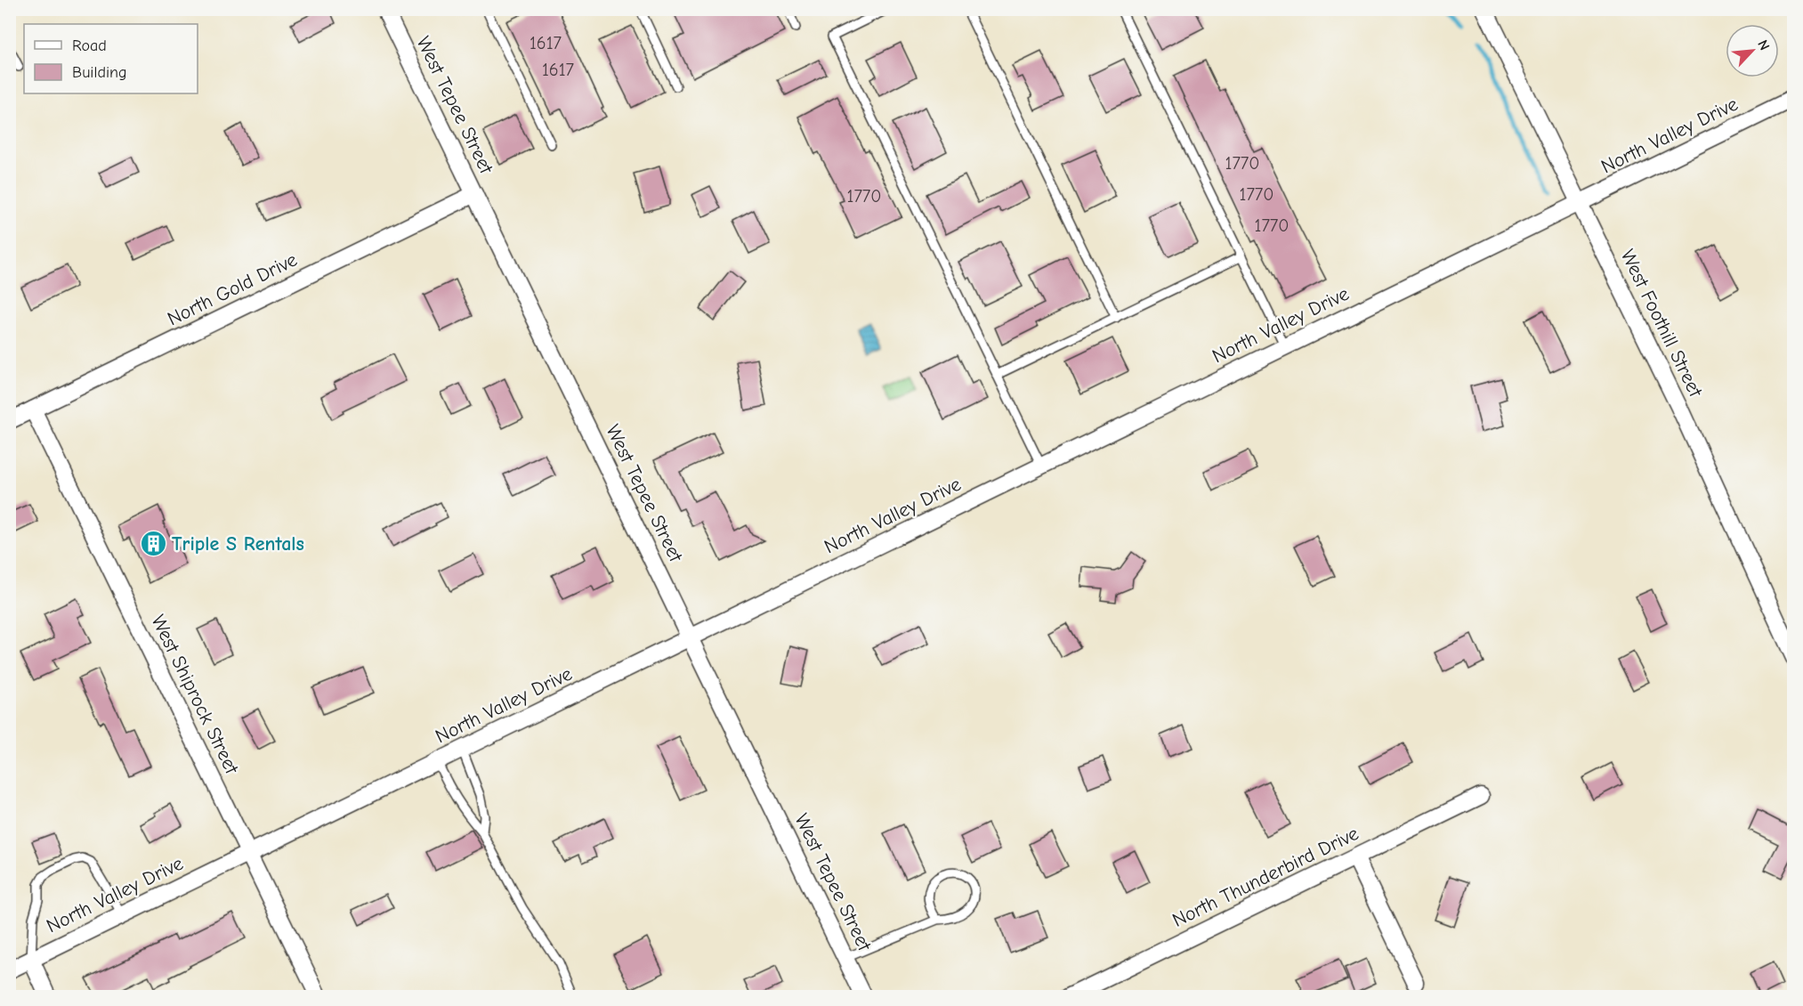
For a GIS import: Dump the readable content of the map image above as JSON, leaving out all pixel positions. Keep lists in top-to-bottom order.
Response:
{
  "streets": {
    "street": [
      "West Tepee Street",
      "North Valley Drive",
      "North Gold Drive",
      "West Foothill Street",
      "West Shiprock Street",
      "North Thunderbird Drive"
    ]
  },
  "crossings": [
    ["West Tepee Street", "North Valley Drive"],
    ["West Tepee Street", "North Gold Drive"],
    ["North Valley Drive", "West Foothill Street"],
    ["North Valley Drive", "West Shiprock Street"],
    ["North Gold Drive", "West Shiprock Street"]
  ],
  "places": {
    "building": ["Triple S Rentals"]
  },
  "house_numbers": [
    "1617",
    "1617",
    "1770",
    "1770",
    "1770",
    "1770"
  ],
  "legend": ["Road", "Building"],
  "north": "top right"
}
